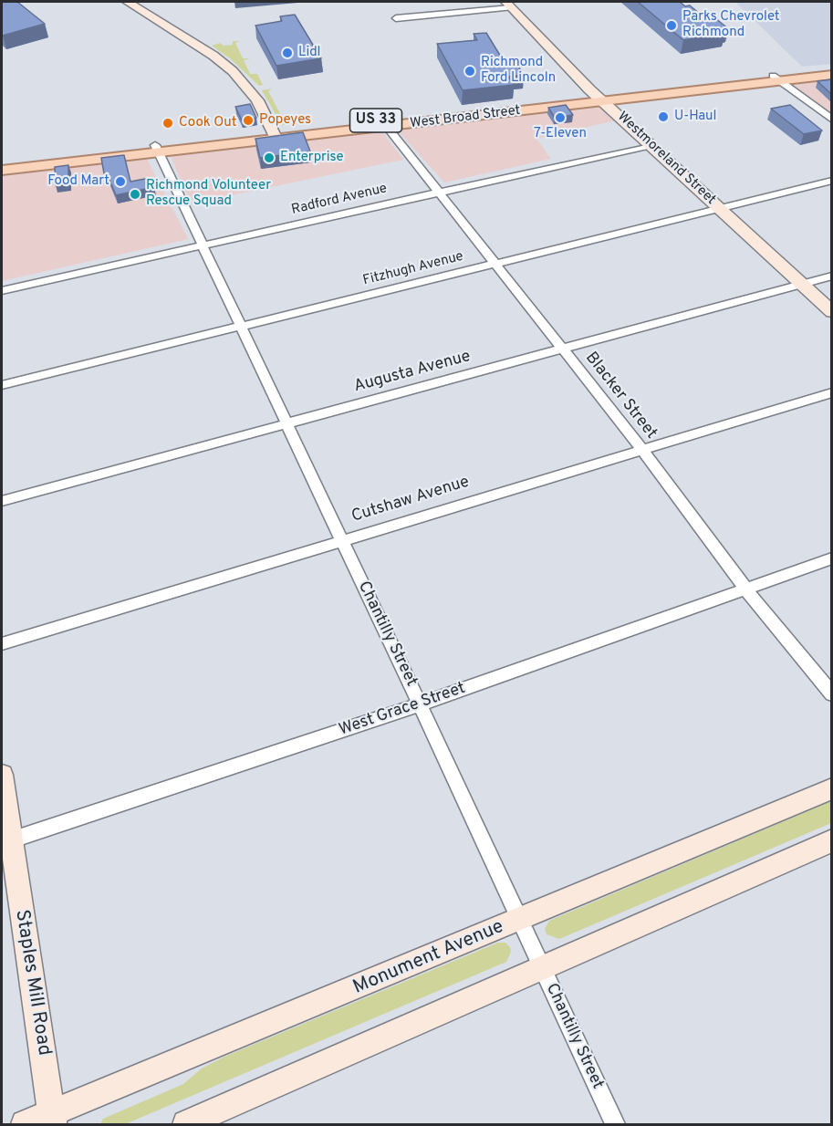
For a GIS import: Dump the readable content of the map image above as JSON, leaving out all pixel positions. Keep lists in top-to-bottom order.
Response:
{
  "streets": {
    "main road": ["West Broad Street", "US 33"],
    "street": [
      "Westmoreland Street",
      "Radford Avenue",
      "Fitzhugh Avenue",
      "Augusta Avenue",
      "Blacker Street",
      "Cutshaw Avenue",
      "Chantilly Street",
      "West Grace Street",
      "Monument Avenue",
      "Staples Mill Road"
    ]
  },
  "crossings": [
    ["West Broad Street", "Westmoreland Street"],
    ["West Broad Street", "Blacker Street"],
    ["West Broad Street", "Chantilly Street"],
    ["Westmoreland Street", "Radford Avenue"],
    ["Westmoreland Street", "Fitzhugh Avenue"],
    ["Westmoreland Street", "Augusta Avenue"],
    ["Radford Avenue", "Blacker Street"],
    ["Radford Avenue", "Chantilly Street"],
    ["Fitzhugh Avenue", "Blacker Street"],
    ["Fitzhugh Avenue", "Chantilly Street"],
    ["Augusta Avenue", "Blacker Street"],
    ["Augusta Avenue", "Chantilly Street"],
    ["Blacker Street", "Cutshaw Avenue"],
    ["Blacker Street", "West Grace Street"],
    ["Cutshaw Avenue", "Chantilly Street"],
    ["Chantilly Street", "West Grace Street"],
    ["Chantilly Street", "Monument Avenue"],
    ["West Grace Street", "Staples Mill Road"],
    ["Monument Avenue", "Staples Mill Road"]
  ],
  "places": [
    "Parks Chevrolet Richmond",
    "Lidl",
    "Richmond Ford Lincoln",
    "U-Haul",
    "7-Eleven",
    "Popeyes",
    "Cook Out",
    "Enterprise",
    "Food Mart",
    "Richmond Volunteer Rescue Squad"
  ]
}
